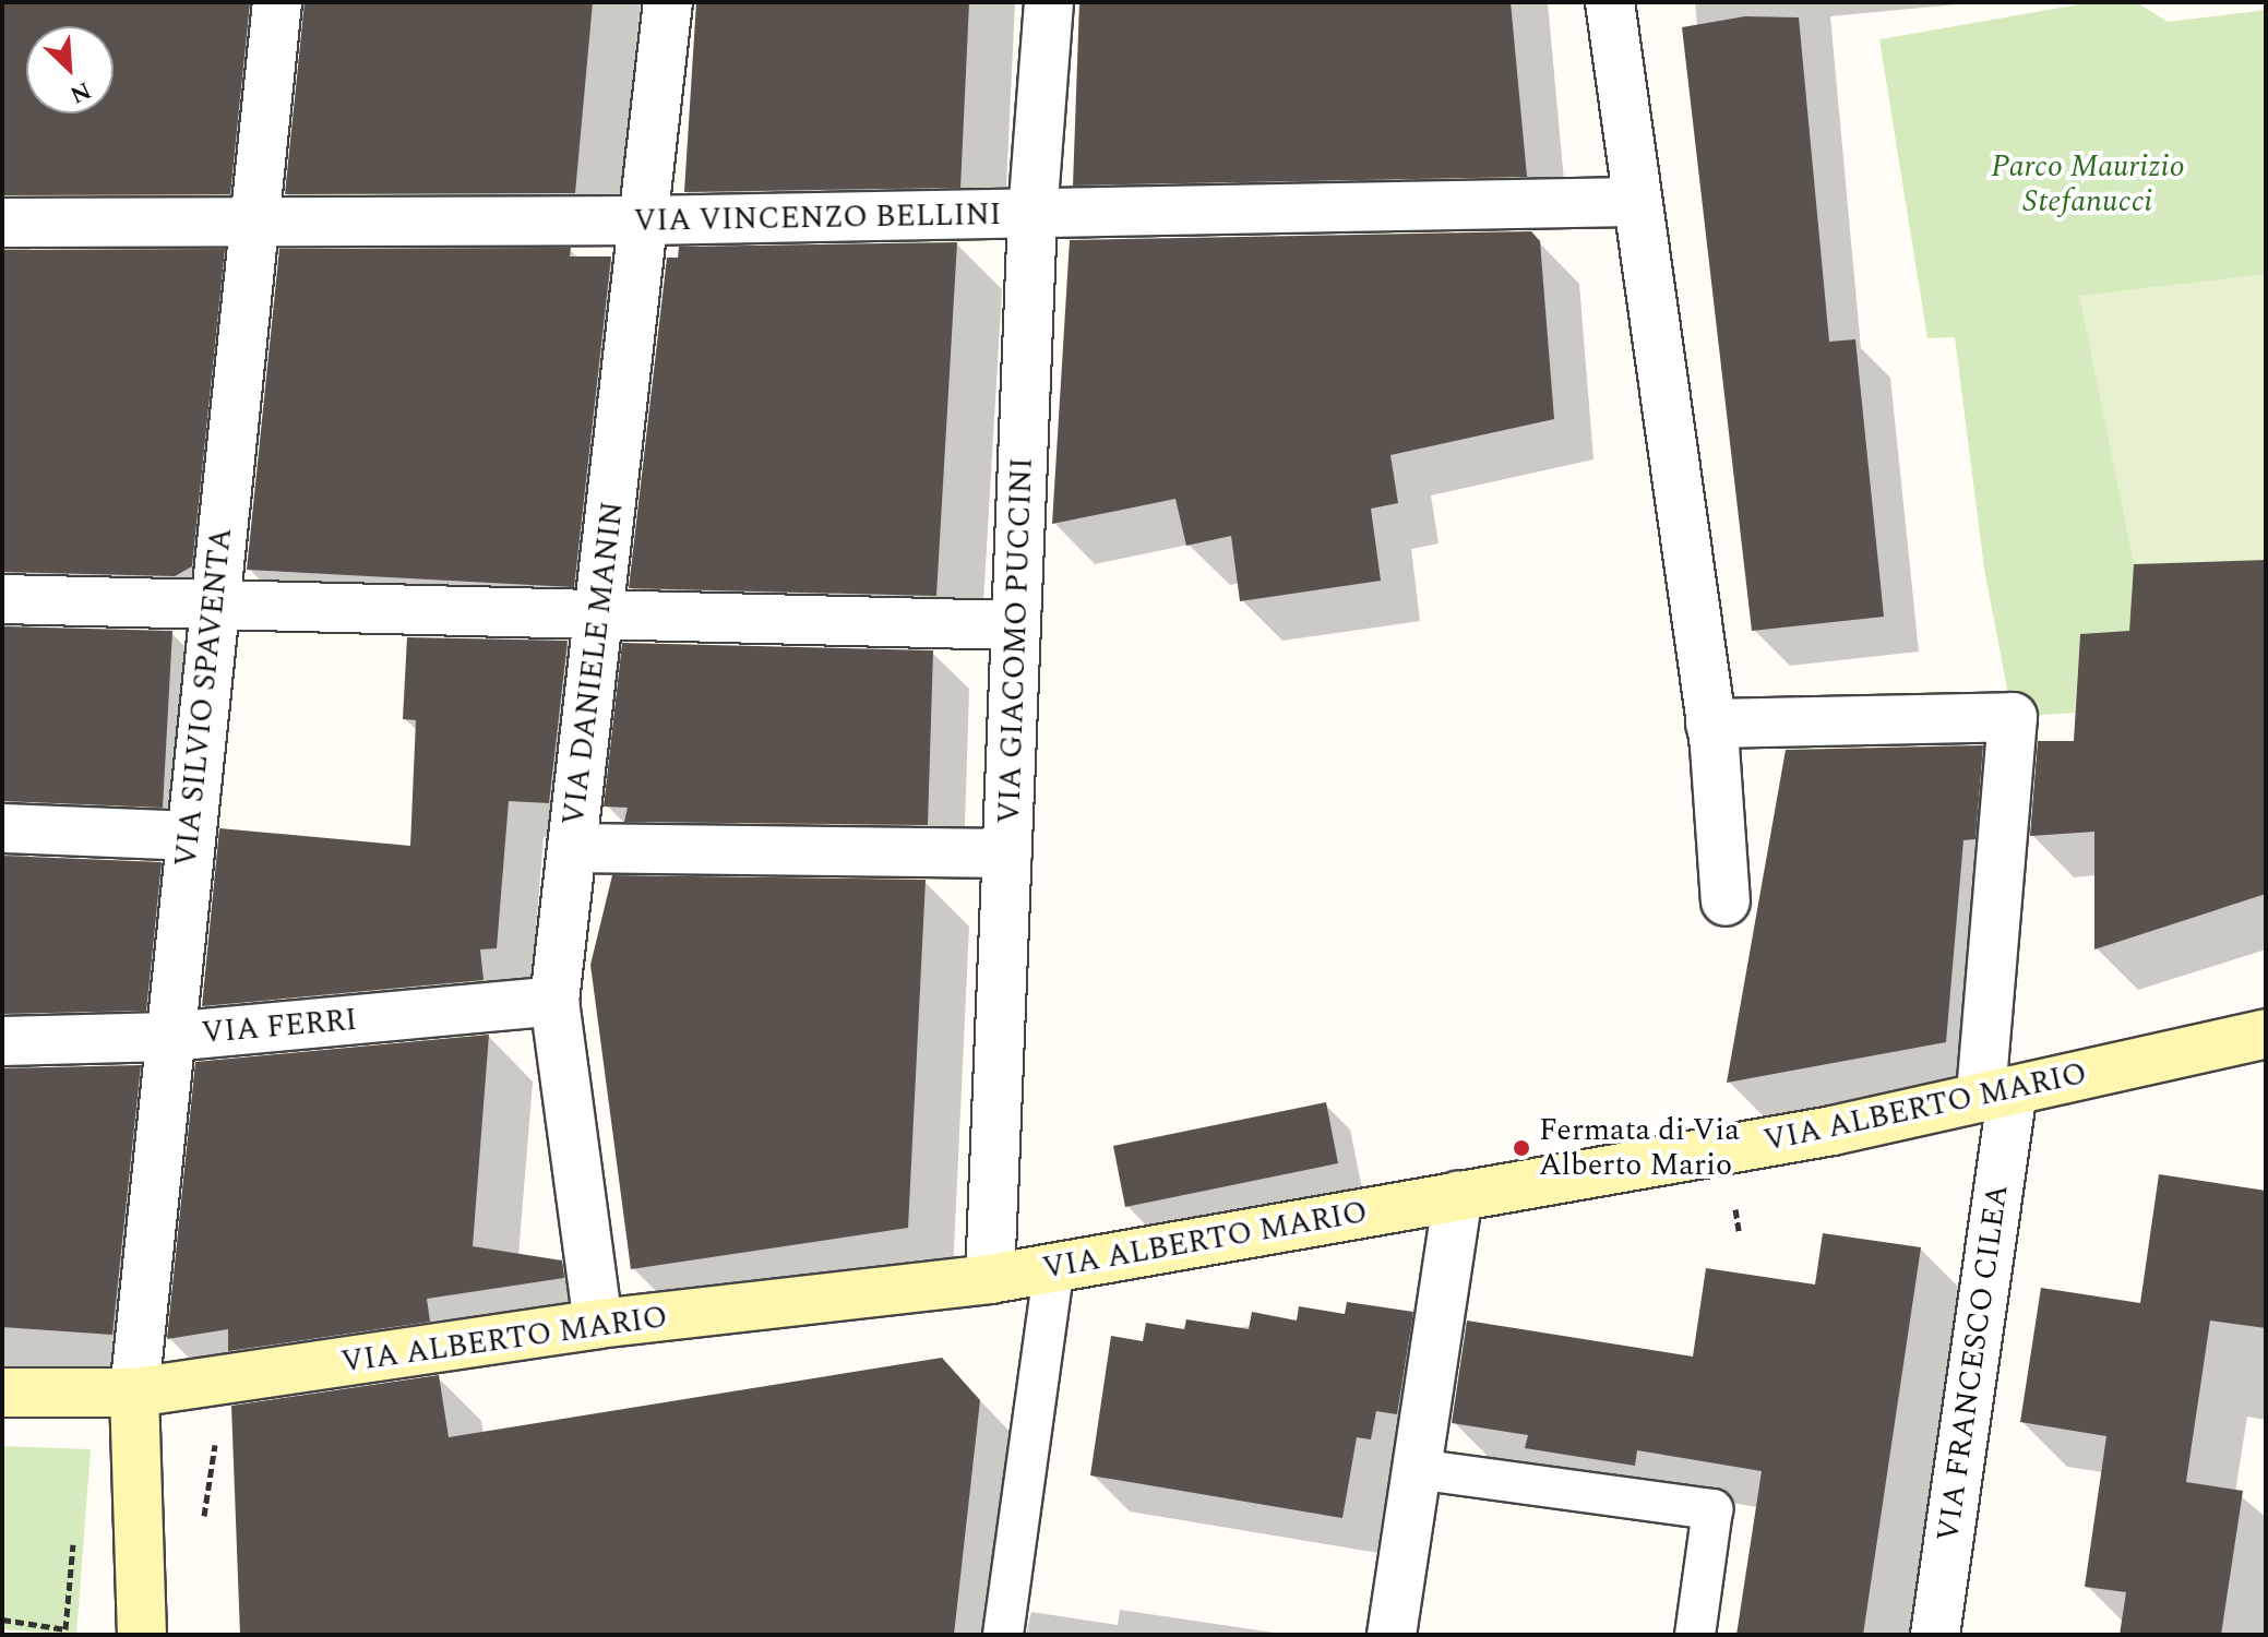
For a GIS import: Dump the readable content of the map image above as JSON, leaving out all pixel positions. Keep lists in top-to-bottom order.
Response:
{
  "streets": {
    "street": [
      "VIA VINCENZO BELLINI",
      "VIA GIACOMO PUCCINI",
      "VIA DANIELE MANIN",
      "VIA SILVIO SPAVENTA",
      "VIA FERRI",
      "VIA ALBERTO MARIO",
      "VIA FRANCESCO CILEA"
    ]
  },
  "crossings": [
    ["VIA VINCENZO BELLINI", "VIA GIACOMO PUCCINI"],
    ["VIA VINCENZO BELLINI", "VIA DANIELE MANIN"],
    ["VIA VINCENZO BELLINI", "VIA SILVIO SPAVENTA"],
    ["VIA GIACOMO PUCCINI", "VIA ALBERTO MARIO"],
    ["VIA DANIELE MANIN", "VIA FERRI"],
    ["VIA DANIELE MANIN", "VIA ALBERTO MARIO"],
    ["VIA SILVIO SPAVENTA", "VIA FERRI"],
    ["VIA SILVIO SPAVENTA", "VIA ALBERTO MARIO"],
    ["VIA ALBERTO MARIO", "VIA FRANCESCO CILEA"]
  ],
  "parks": ["Parco Maurizio Stefanucci"],
  "places": ["Fermata di Via Alberto Mario"],
  "north": "bottom right"
}
